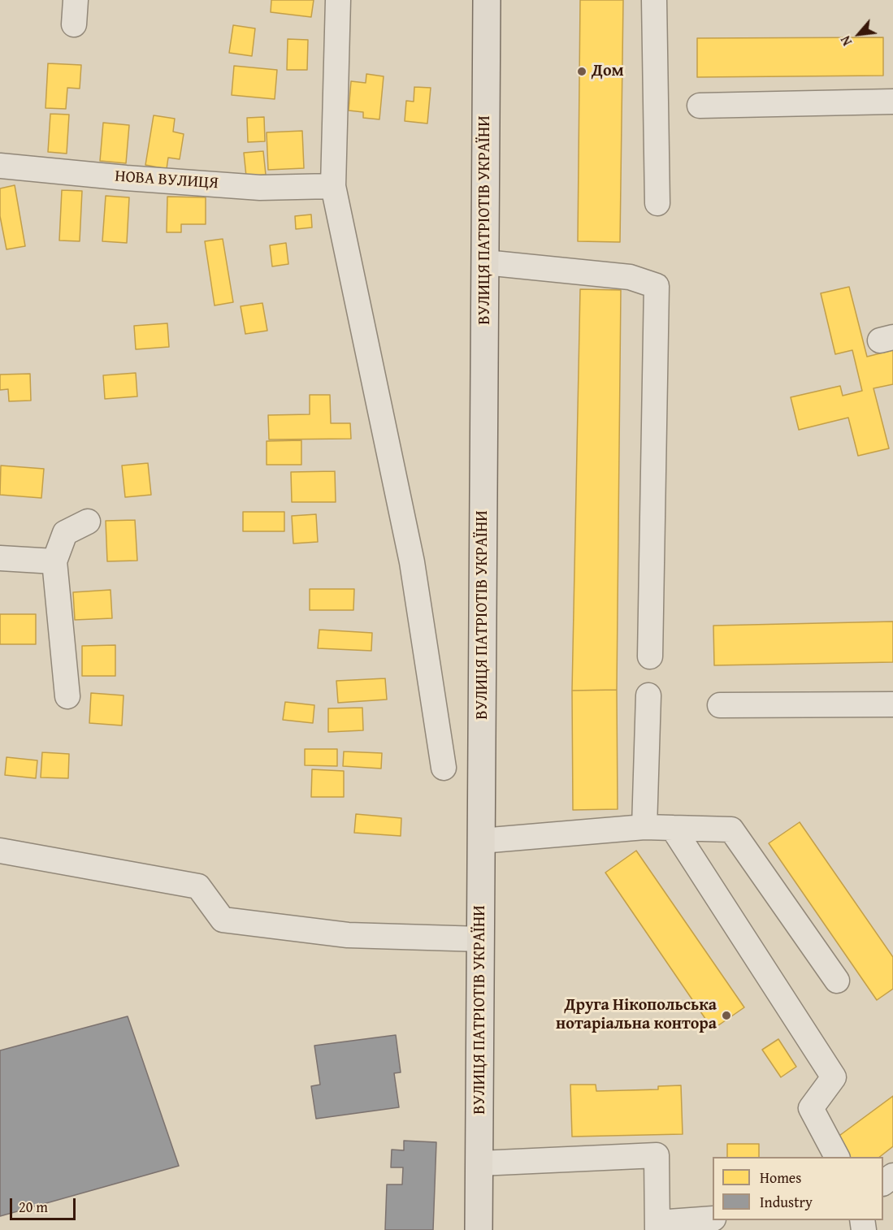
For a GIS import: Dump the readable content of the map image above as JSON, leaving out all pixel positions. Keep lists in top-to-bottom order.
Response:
{
  "streets": {
    "main road": ["ВУЛИЦЯ ПАТРІОТІВ УКРАЇНИ"],
    "street": ["НОВА ВУЛИЦЯ"]
  },
  "places": ["Дом", "Друга Нікопольська нотаріальна контора"],
  "legend": ["Homes", "Industry"],
  "scale_bar": "20 m",
  "north": "bottom left"
}
